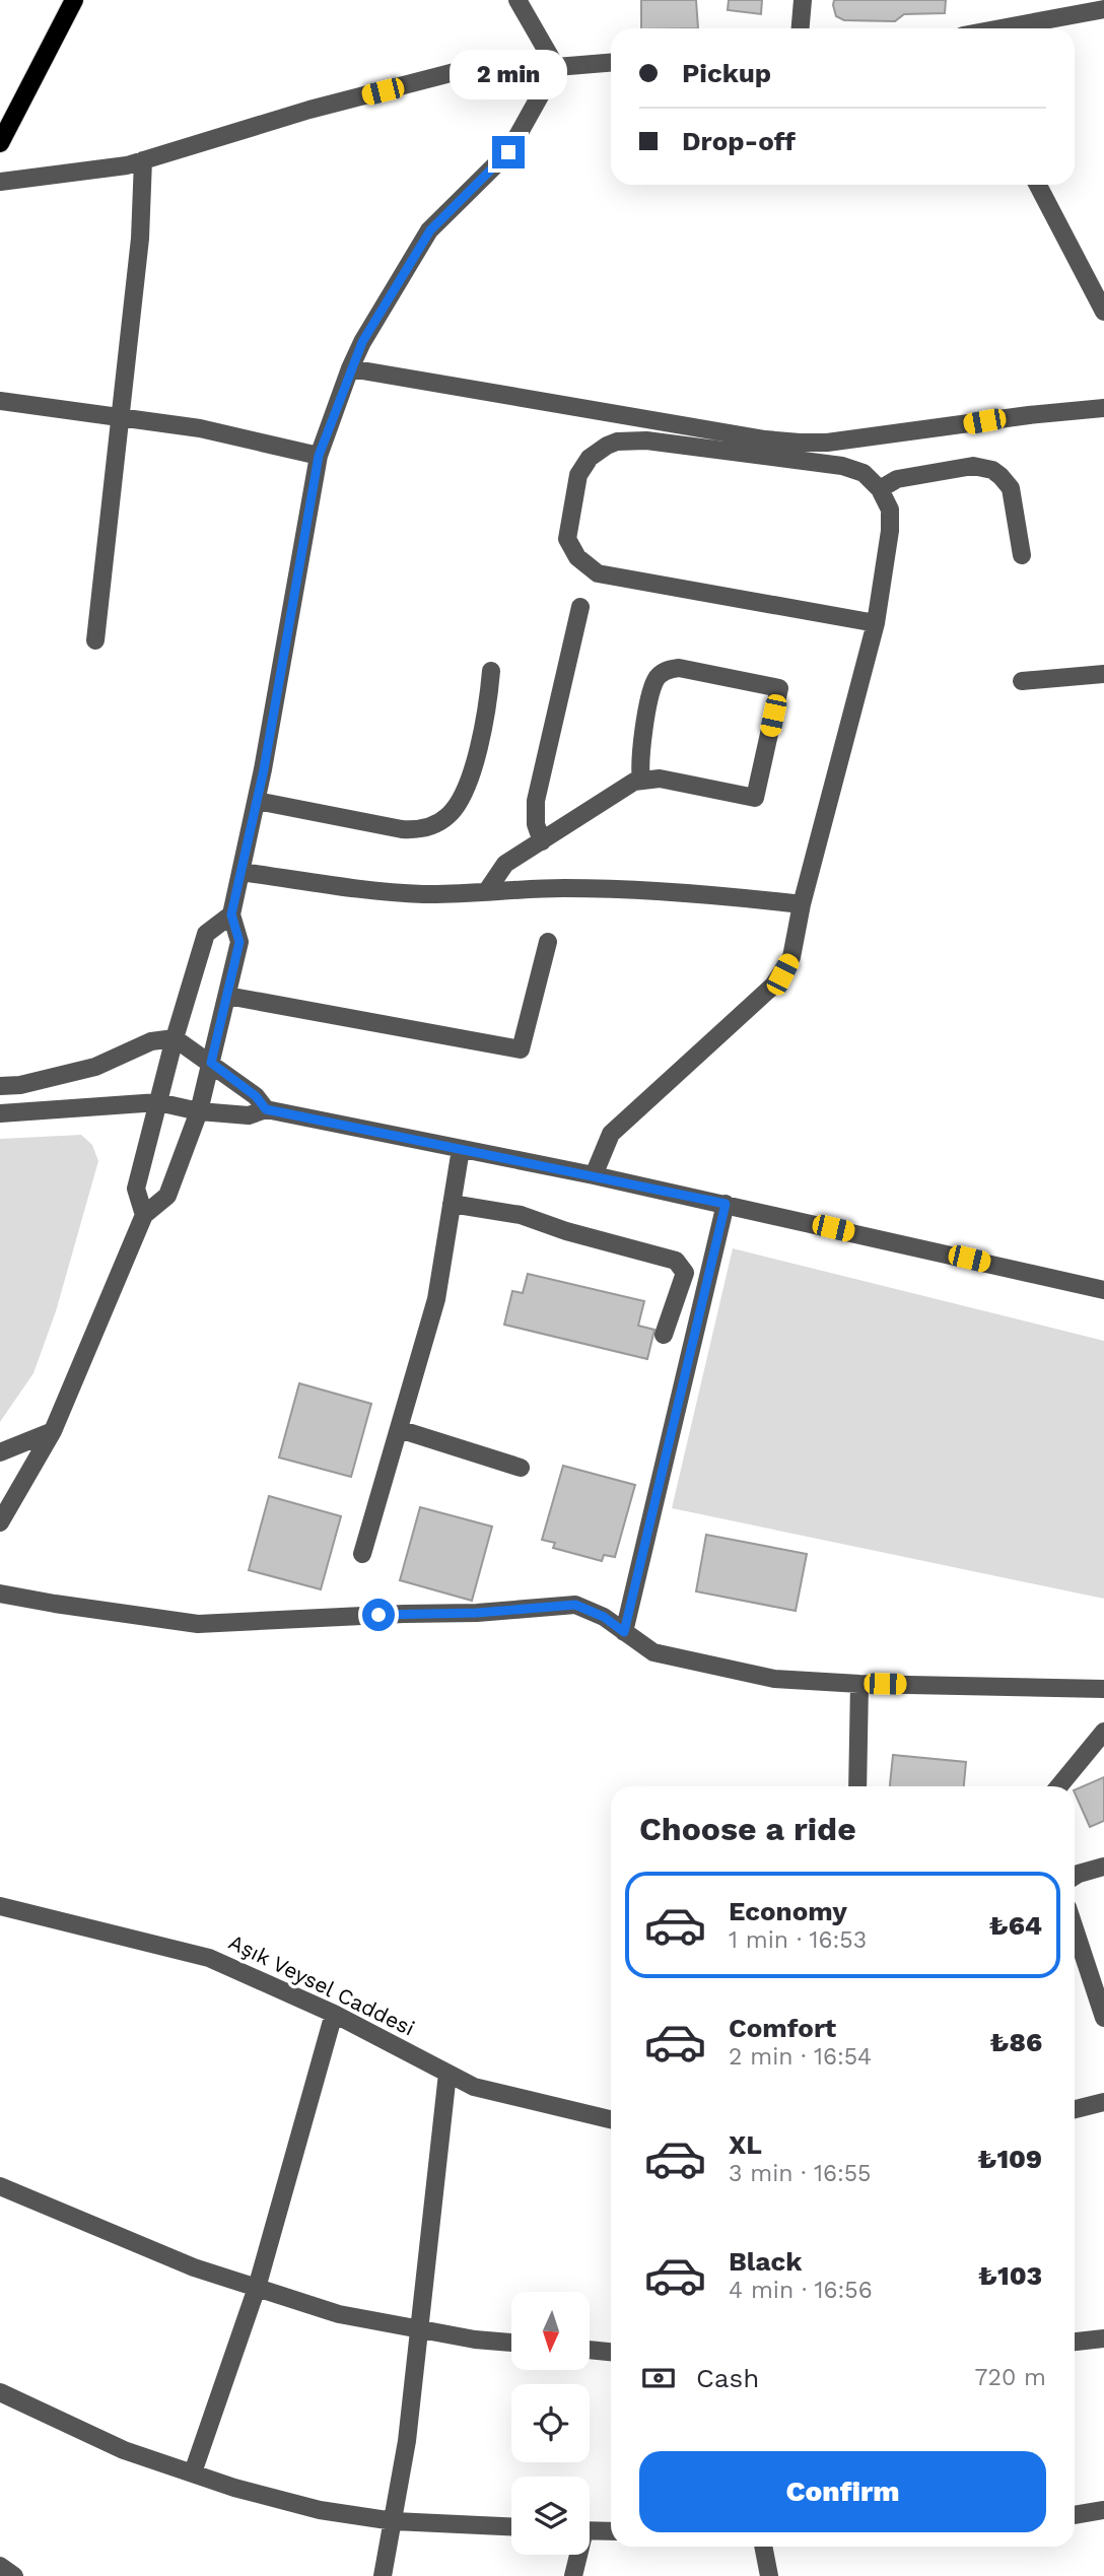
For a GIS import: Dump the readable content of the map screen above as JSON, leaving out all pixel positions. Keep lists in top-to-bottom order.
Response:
{
  "streets": {
    "street": ["Aşık Veysel Caddesi"]
  },
  "north": "bottom",
  "page": {
    "banner": ["Pickup", "Drop-off"],
    "bubble": "2 min",
    "heading": "Choose a ride",
    "list": [
      {
        "name": "Economy",
        "note": "1 min · 16:53",
        "value": "₺64"
      },
      {
        "name": "Comfort",
        "note": "2 min · 16:54",
        "value": "₺86"
      },
      {
        "name": "XL",
        "note": "3 min · 16:55",
        "value": "₺109"
      },
      {
        "name": "Black",
        "note": "4 min · 16:56",
        "value": "₺103"
      }
    ],
    "pay": ["Cash", "720 m"],
    "buttons": "Confirm"
  }
}
